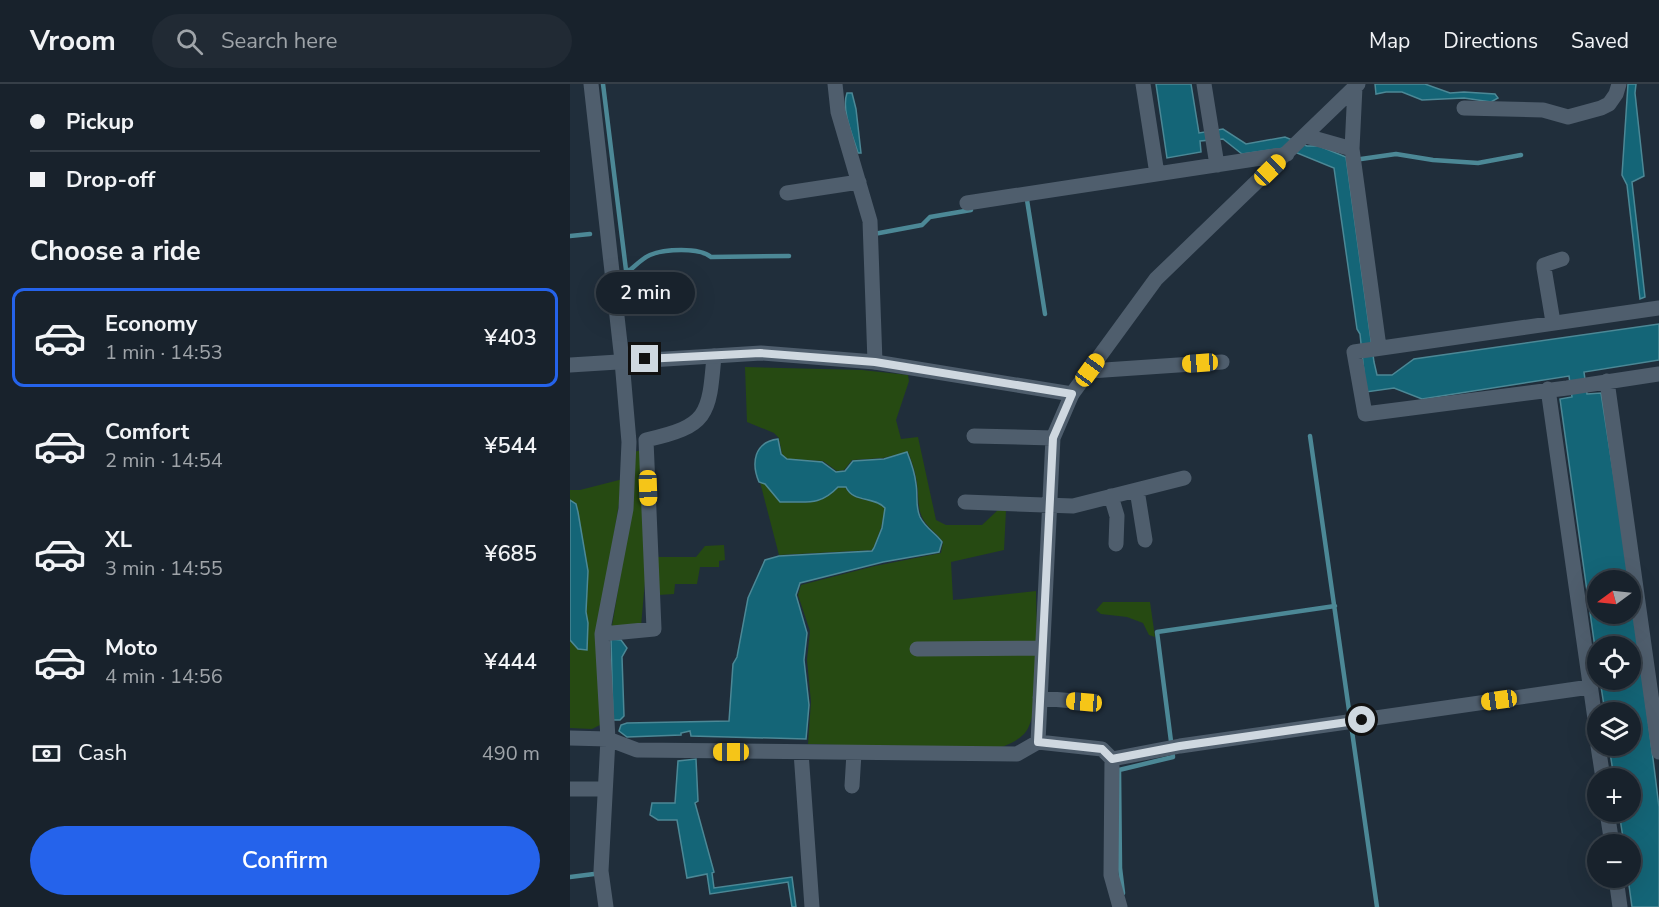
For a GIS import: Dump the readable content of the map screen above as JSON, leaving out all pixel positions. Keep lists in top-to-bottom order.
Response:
{
  "north": "left",
  "page": {
    "header": "Vroom",
    "search": "Search here",
    "nav": ["Map", "Directions", "Saved"],
    "banner": ["Pickup", "Drop-off"],
    "heading": "Choose a ride",
    "bubble": "2 min",
    "list": [
      {
        "name": "Economy",
        "note": "1 min · 14:53",
        "value": "¥403"
      },
      {
        "name": "Comfort",
        "note": "2 min · 14:54",
        "value": "¥544"
      },
      {
        "name": "XL",
        "note": "3 min · 14:55",
        "value": "¥685"
      },
      {
        "name": "Moto",
        "note": "4 min · 14:56",
        "value": "¥444"
      }
    ],
    "map_buttons": ["+", "−"],
    "pay": ["Cash", "490 m"],
    "buttons": "Confirm"
  }
}
